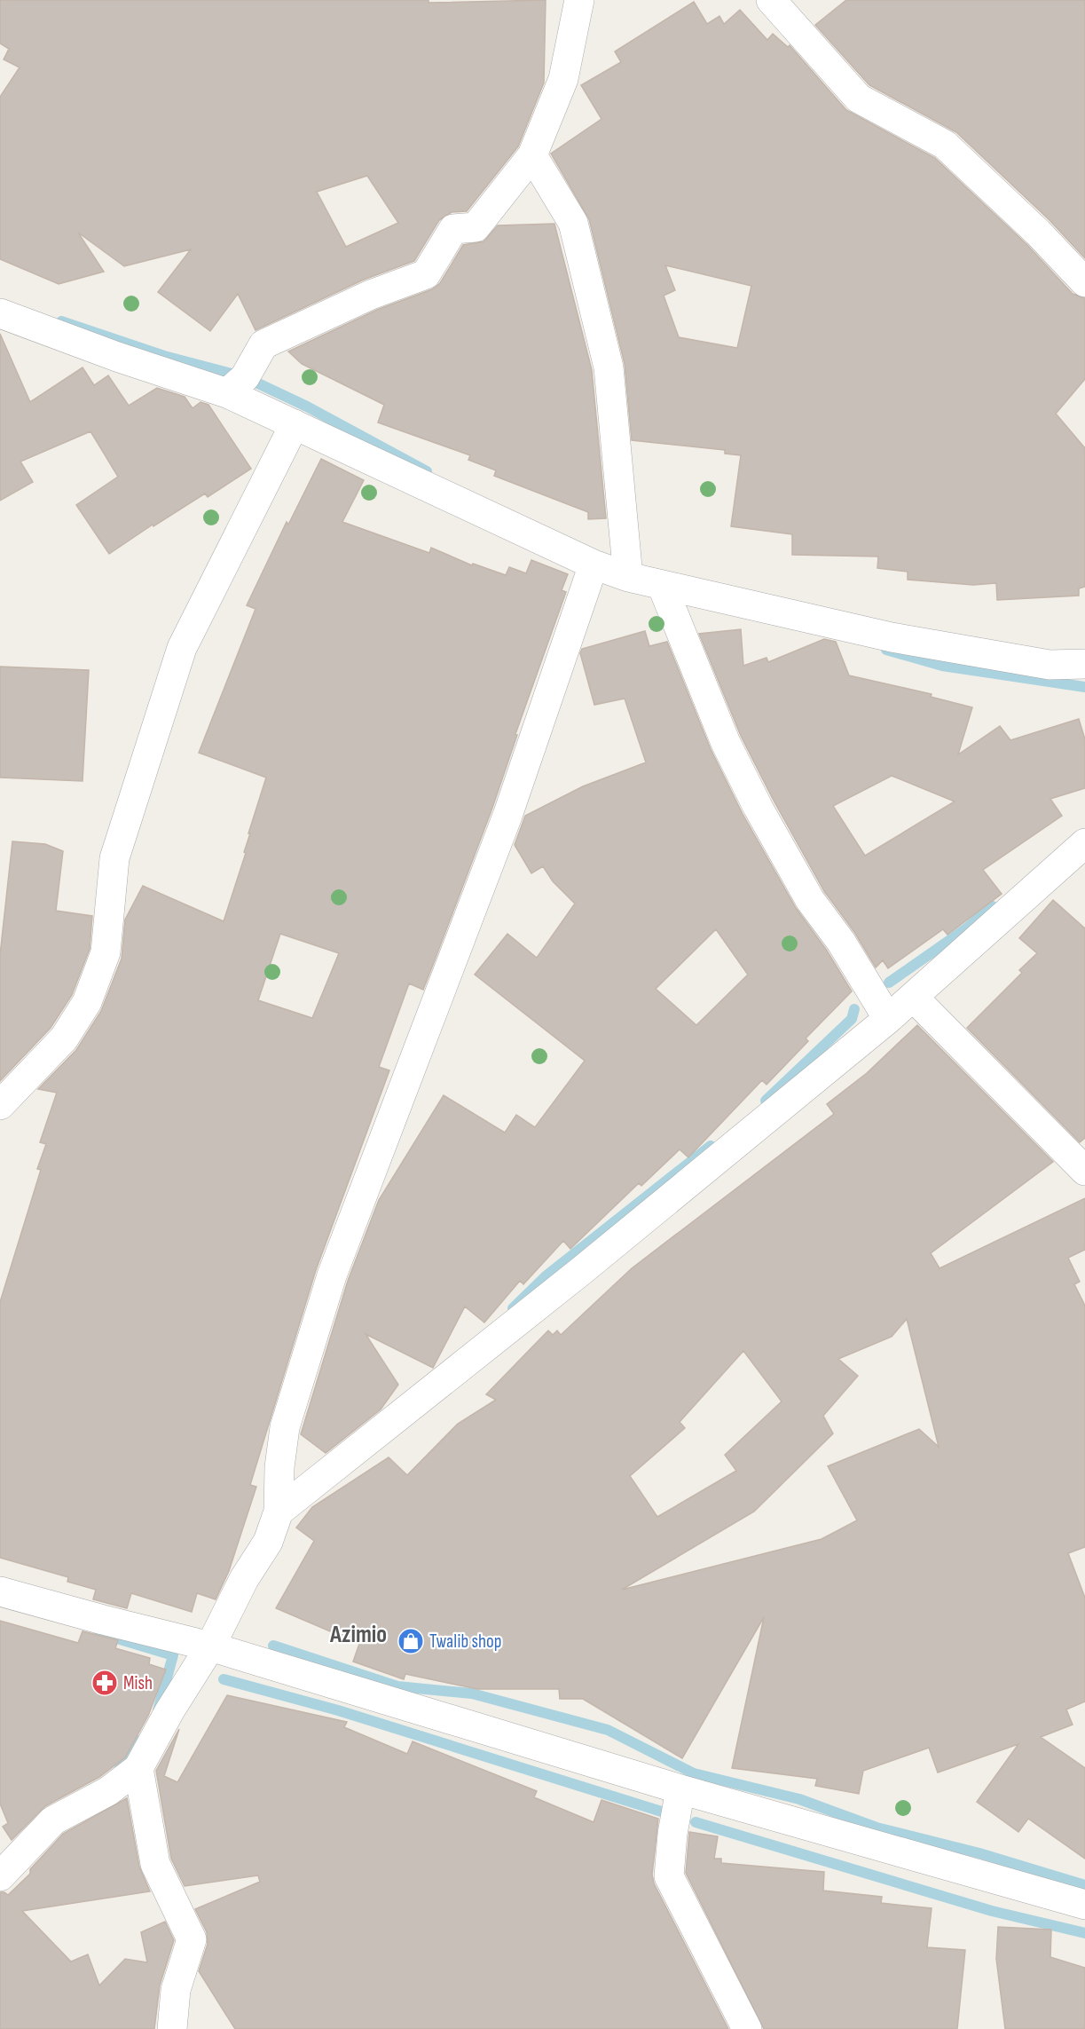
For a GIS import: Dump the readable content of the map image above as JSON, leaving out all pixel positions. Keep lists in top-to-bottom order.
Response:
{
  "districts": ["Azimio"],
  "places": {
    "shop": ["Twalib shop"],
    "pharmacy": ["Mish"]
  }
}
